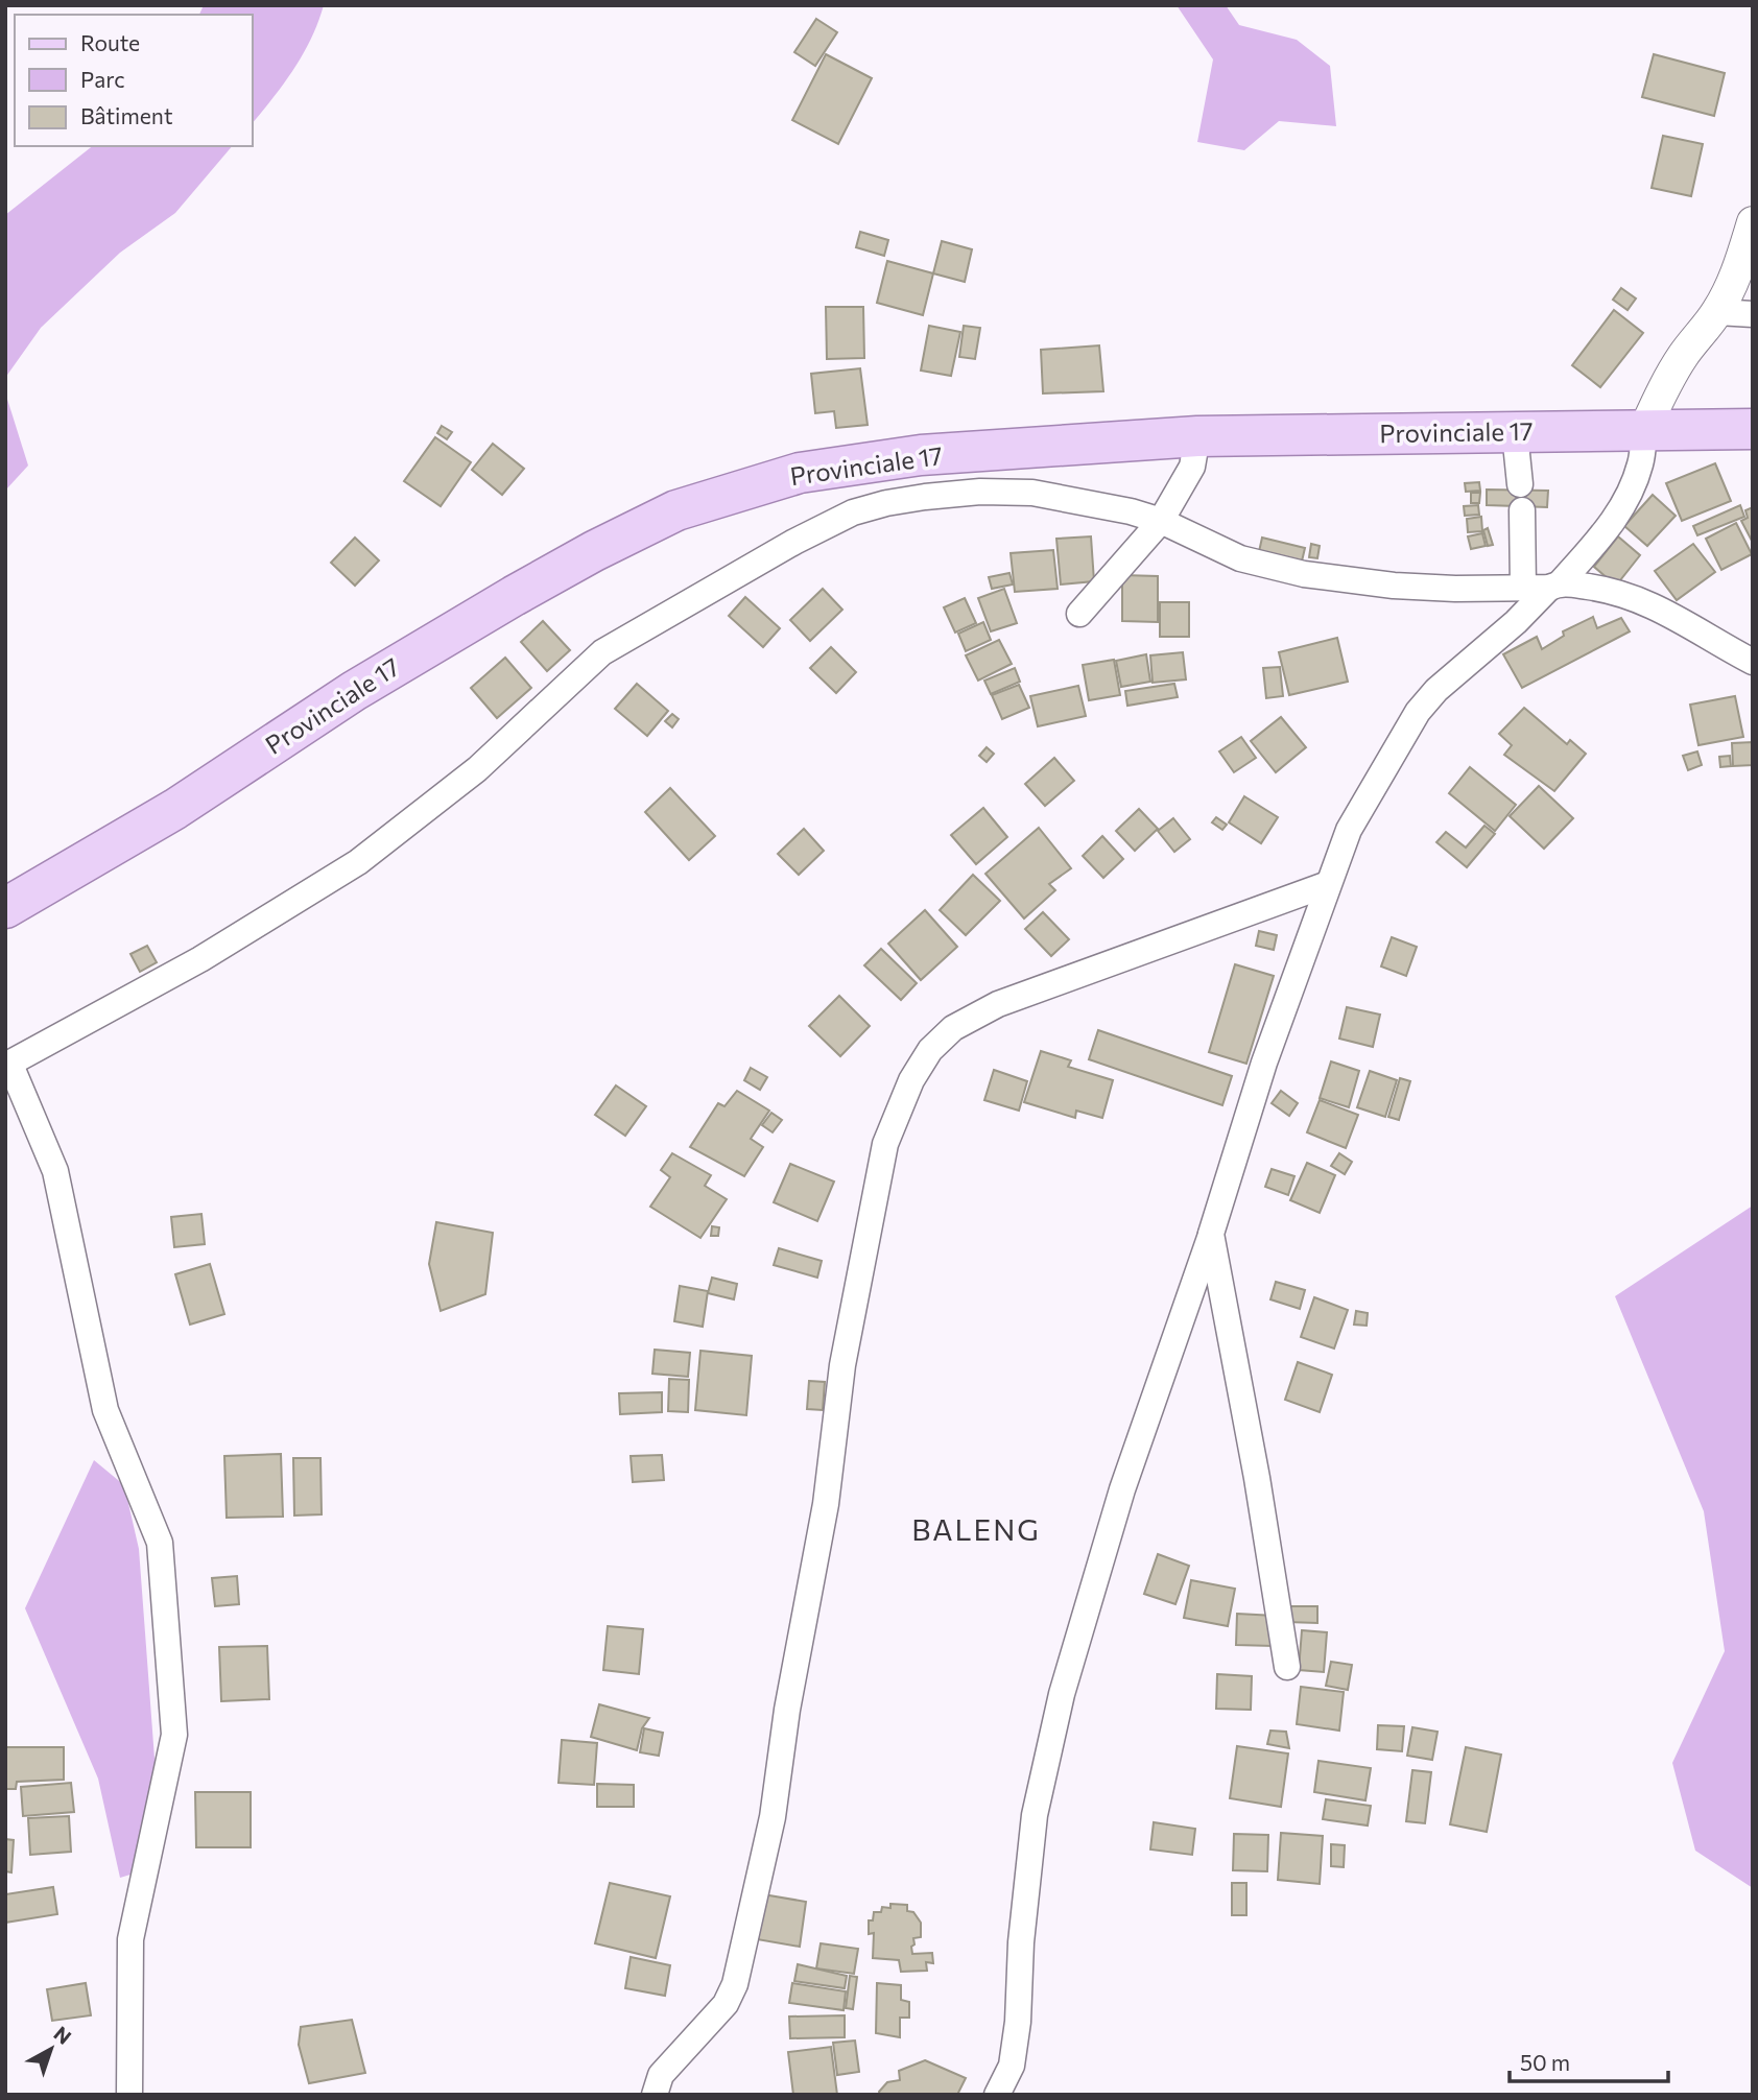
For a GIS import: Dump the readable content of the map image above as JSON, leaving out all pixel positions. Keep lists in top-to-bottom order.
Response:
{
  "streets": {
    "main road": ["Provinciale 17"]
  },
  "districts": ["BALENG"],
  "legend": ["Route", "Parc", "Bâtiment"],
  "scale_bar": "50 m",
  "north": "top right"
}
